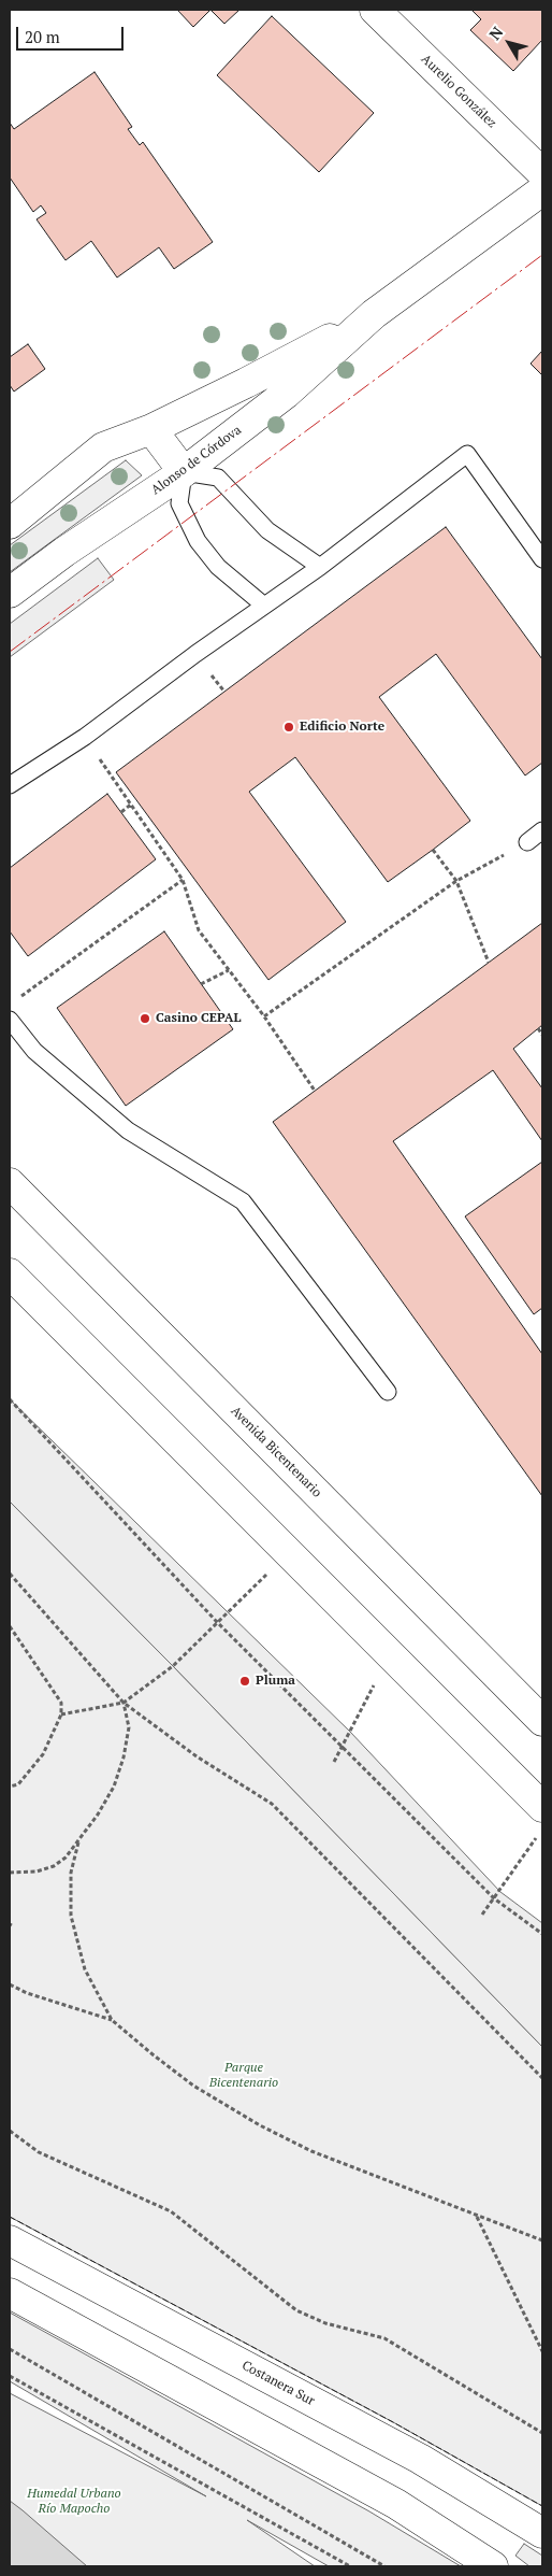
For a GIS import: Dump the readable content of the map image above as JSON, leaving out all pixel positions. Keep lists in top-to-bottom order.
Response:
{
  "streets": {
    "main road": [
      "Aurelio González",
      "Alonso de Córdova",
      "Avenida Bicentenario",
      "Costanera Sur"
    ]
  },
  "parks": ["Parque Bicentenario", "Humedal Urbano Río Mapocho"],
  "places": ["Edificio Norte", "Casino CEPAL", "Pluma"],
  "scale_bar": "20 m",
  "north": "top left"
}
